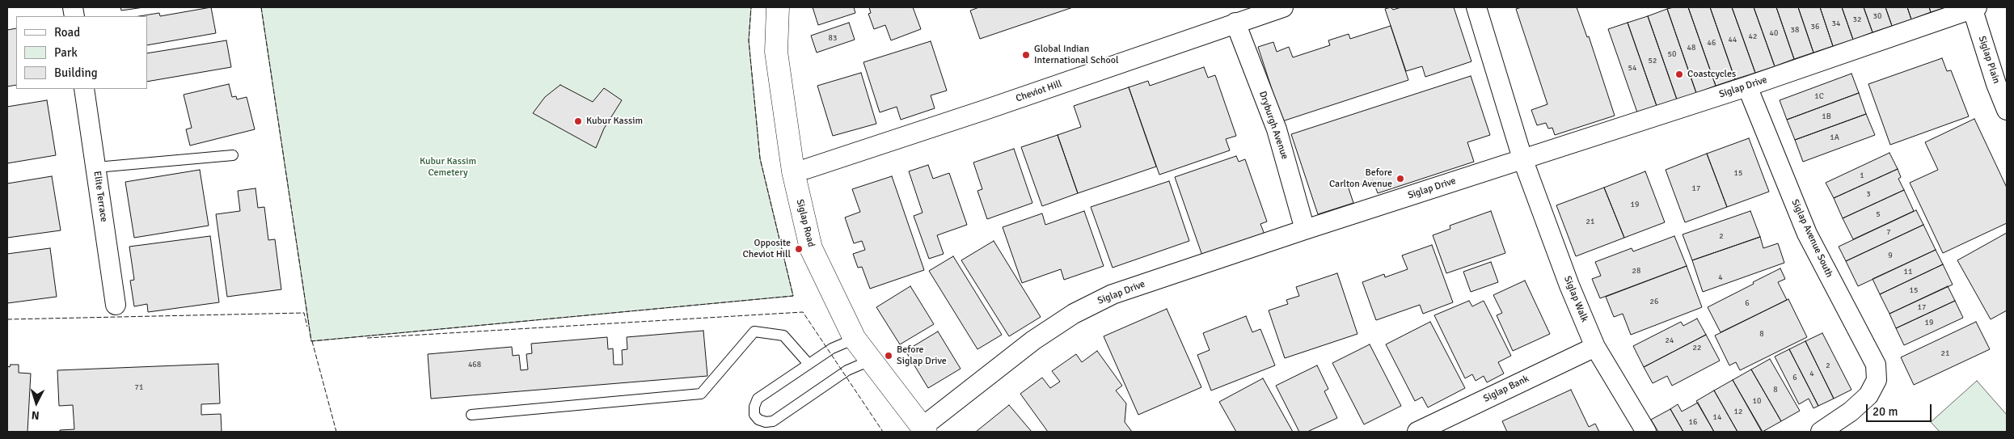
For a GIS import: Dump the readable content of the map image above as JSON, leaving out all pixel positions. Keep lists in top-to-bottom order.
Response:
{
  "streets": {
    "main road": ["Siglap Road"],
    "street": [
      "Siglap Plain",
      "Siglap Drive",
      "Cheviot Hill",
      "Dryburgh Avenue",
      "Elite Terrace",
      "Siglap Avenue South",
      "Siglap Walk",
      "Siglap Bank"
    ]
  },
  "crossings": [
    ["Siglap Plain", "Siglap Drive"],
    ["Siglap Drive", "Dryburgh Avenue"],
    ["Siglap Drive", "Siglap Road"],
    ["Siglap Drive", "Siglap Avenue South"],
    ["Siglap Drive", "Siglap Walk"],
    ["Cheviot Hill", "Dryburgh Avenue"],
    ["Cheviot Hill", "Siglap Road"],
    ["Siglap Walk", "Siglap Bank"]
  ],
  "parks": ["Kubur Kassim Cemetery"],
  "places": [
    "Global Indian International School",
    "Coastcycles",
    "Kubur Kassim",
    "Before Carlton Avenue",
    "Opposite Cheviot Hill",
    "Before Siglap Drive"
  ],
  "house_numbers": [
    "30",
    "32",
    "34",
    "36",
    "38",
    "40",
    "42",
    "83",
    "44",
    "46",
    "48",
    "50",
    "52",
    "54",
    "1C",
    "1B",
    "1A",
    "15",
    "1",
    "17",
    "3",
    "19",
    "5",
    "21",
    "7",
    "2",
    "9",
    "28",
    "11",
    "4",
    "15",
    "26",
    "6",
    "17",
    "19",
    "8",
    "24",
    "22",
    "21",
    "468",
    "2",
    "4",
    "6",
    "71",
    "8",
    "10",
    "12",
    "14",
    "16"
  ],
  "legend": ["Road", "Park", "Building"],
  "scale_bar": "20 m",
  "north": "bottom"
}
